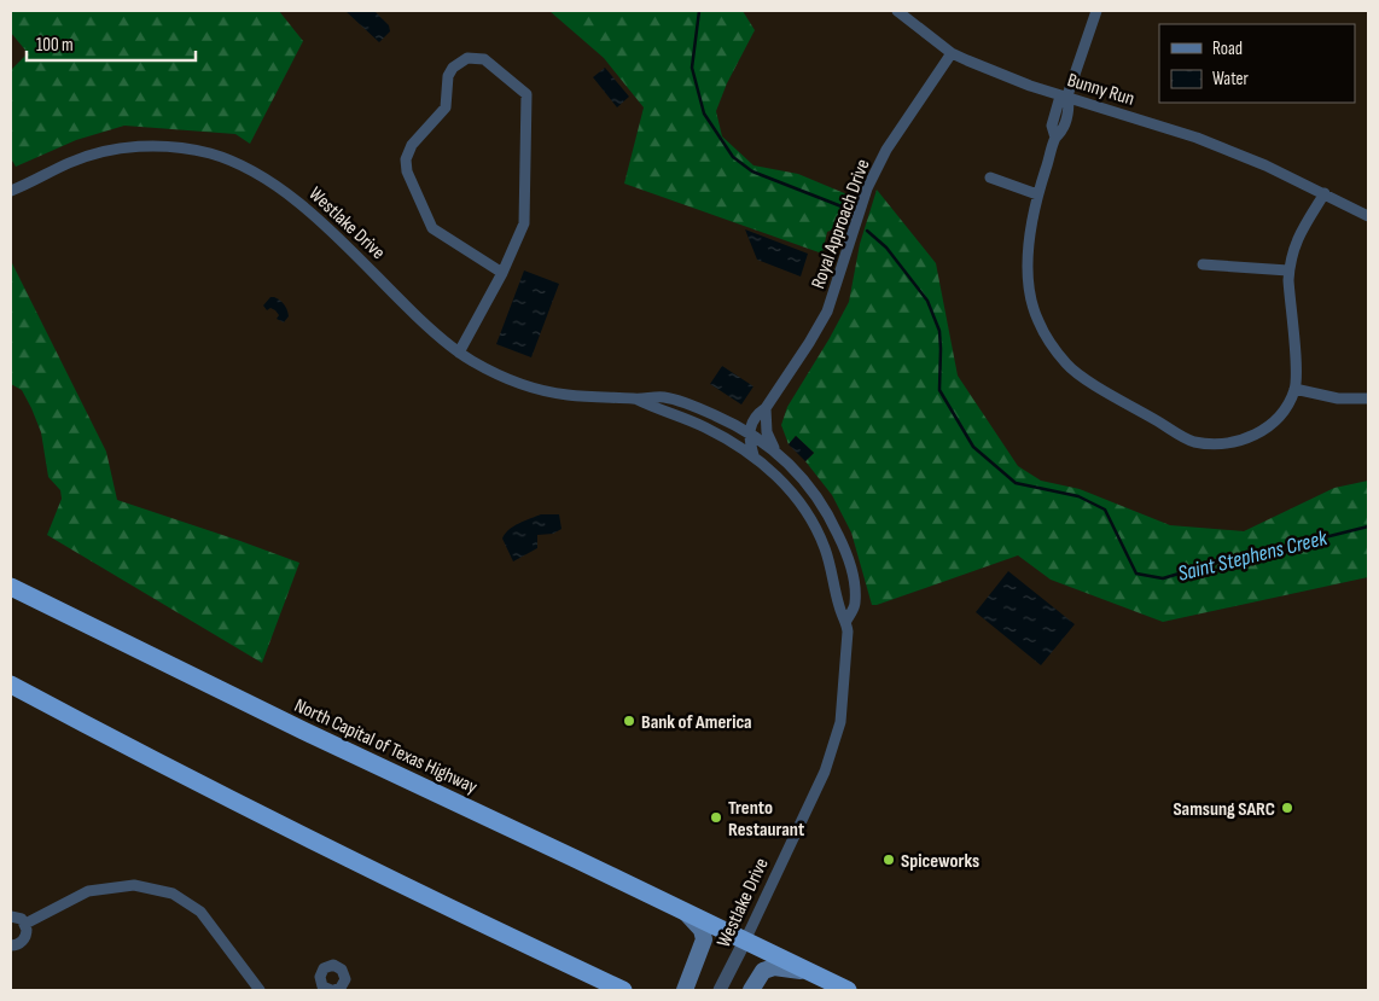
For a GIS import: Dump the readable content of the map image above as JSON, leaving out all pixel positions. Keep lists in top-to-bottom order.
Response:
{
  "streets": {
    "highway": ["North Capital of Texas Highway"],
    "street": ["Bunny Run", "Westlake Drive", "Royal Approach Drive"]
  },
  "crossings": [
    ["Bunny Run", "Royal Approach Drive"],
    ["Westlake Drive", "Royal Approach Drive"],
    ["Westlake Drive", "North Capital of Texas Highway"]
  ],
  "water": ["Saint Stephens Creek"],
  "places": [
    "Bank of America",
    "Samsung SARC",
    "Trento Restaurant",
    "Spiceworks"
  ],
  "legend": ["Road", "Water"],
  "scale_bar": "100 m"
}
